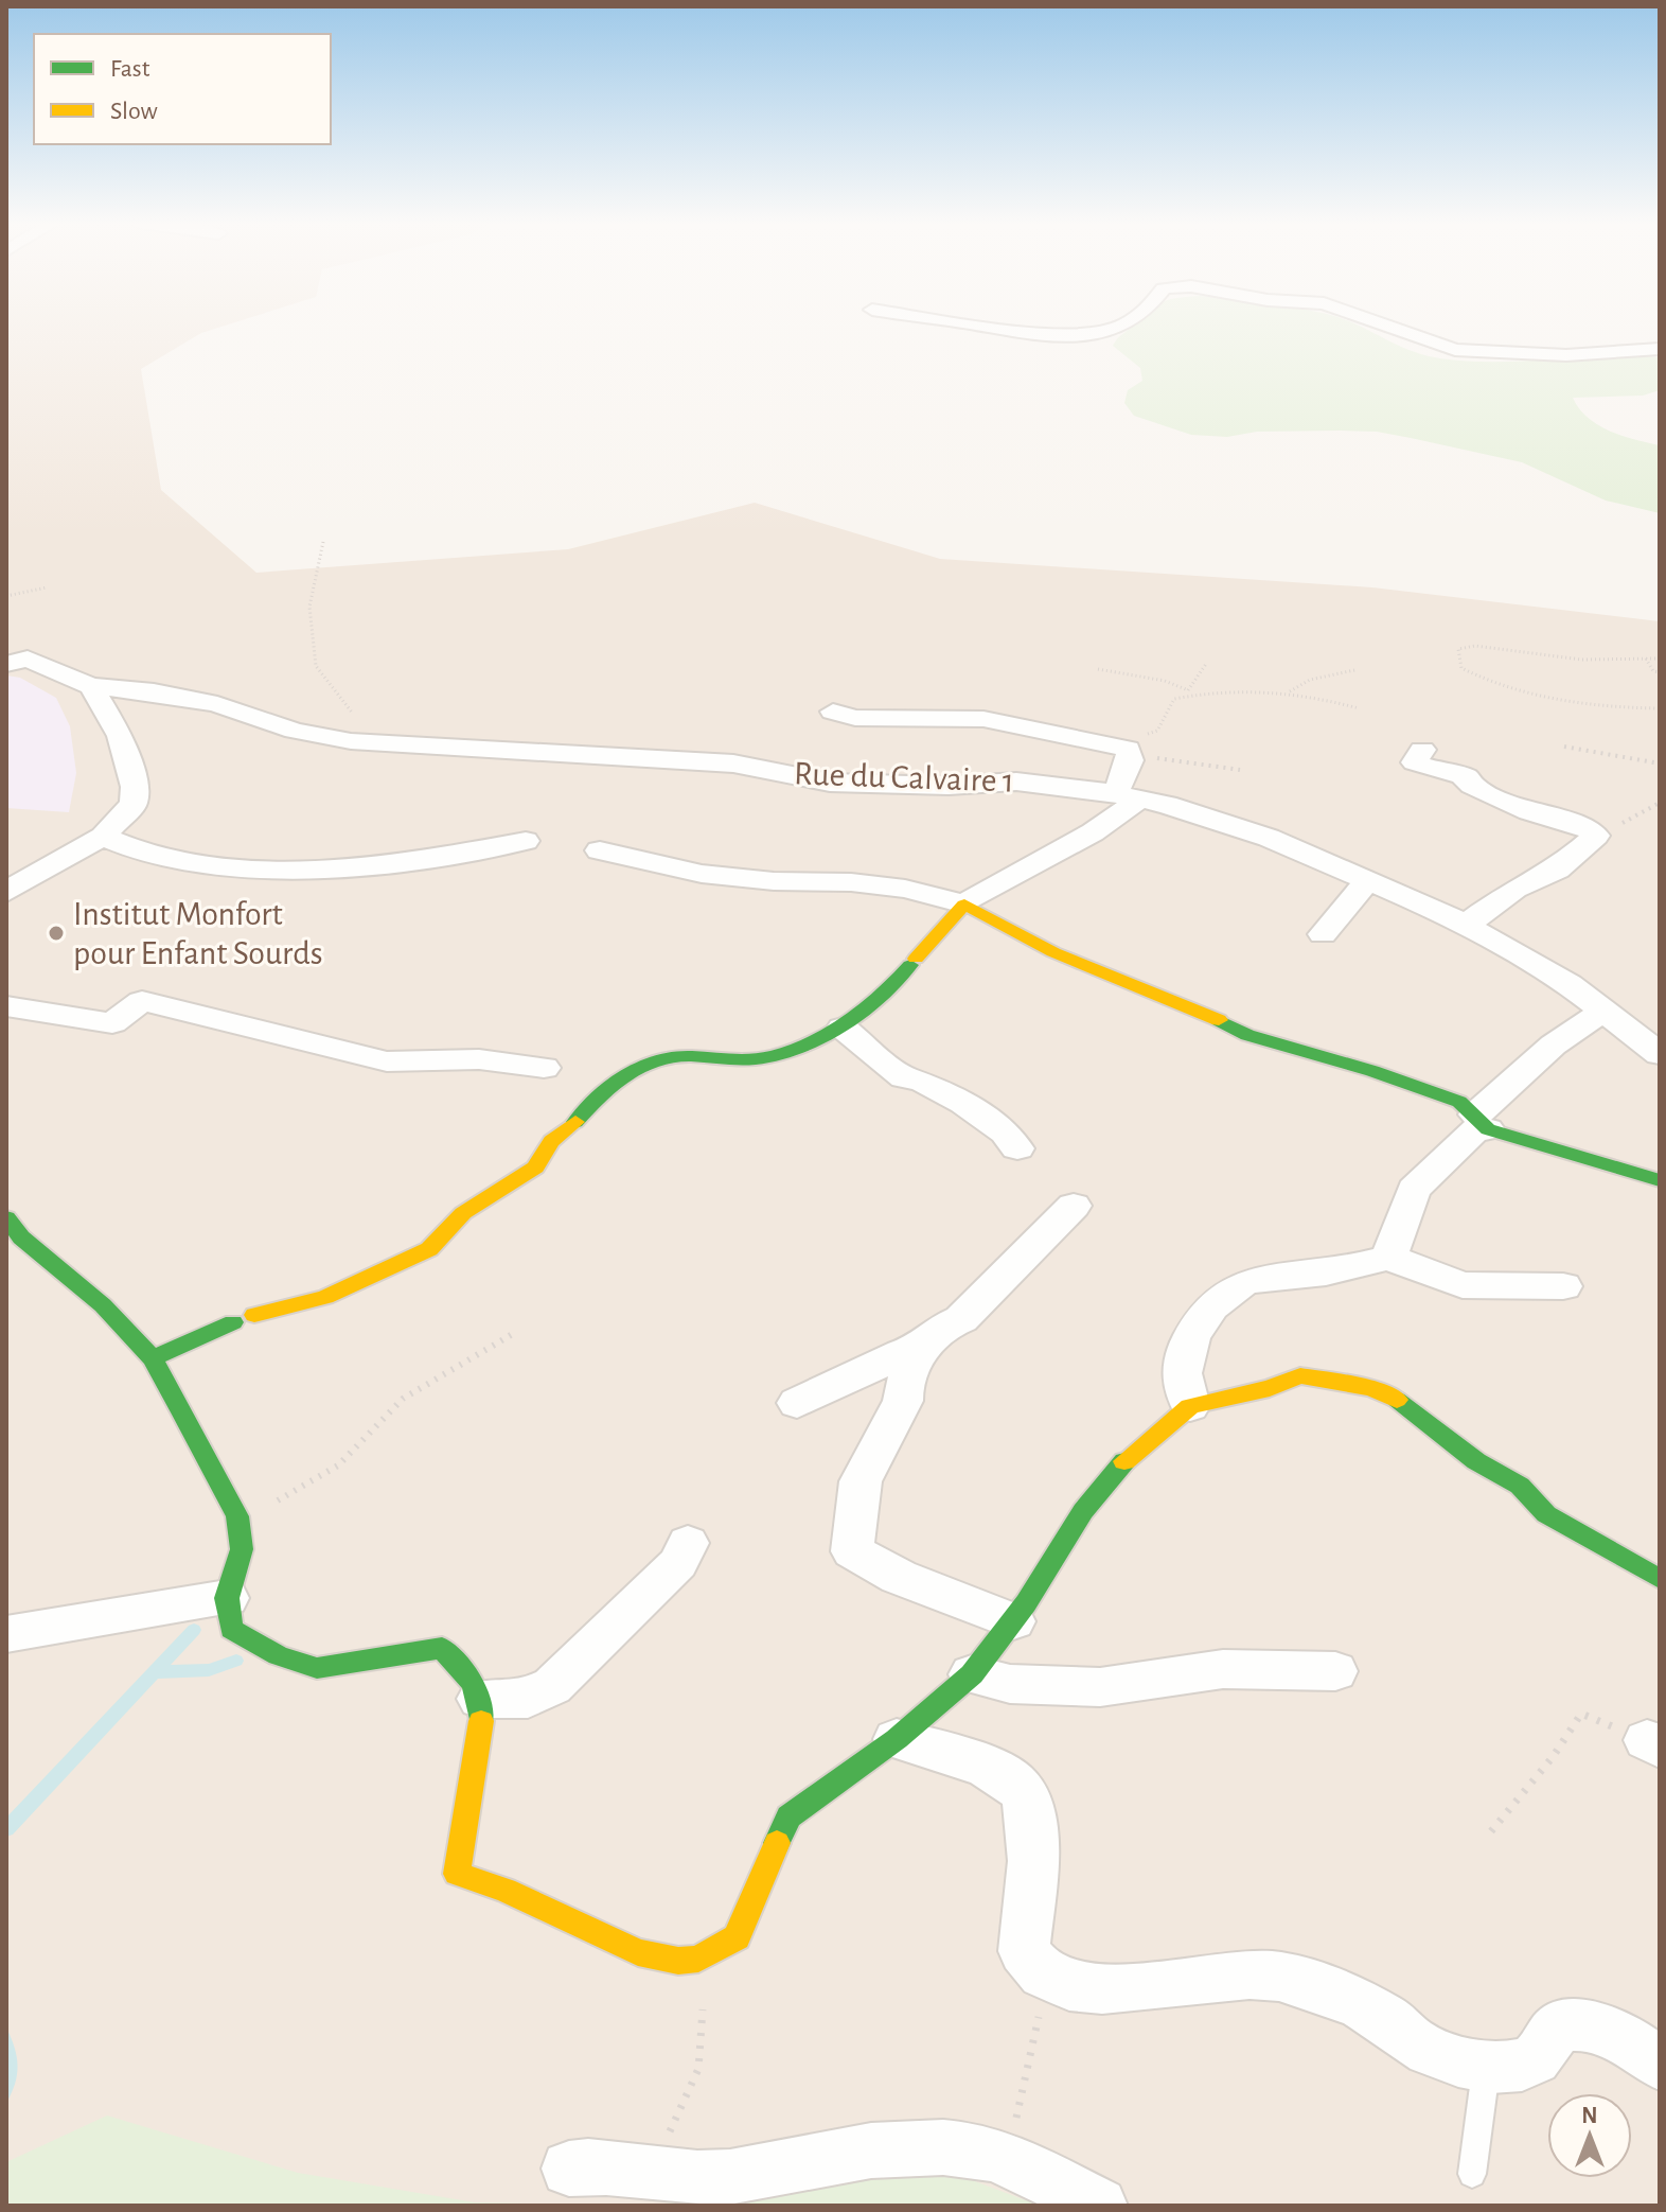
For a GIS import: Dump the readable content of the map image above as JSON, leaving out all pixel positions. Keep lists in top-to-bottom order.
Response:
{
  "streets": {
    "street": ["Rue du Calvaire 1"]
  },
  "places": ["Institut Monfort pour Enfant Sourds"],
  "legend": ["Fast", "Slow"],
  "north": "top"
}
